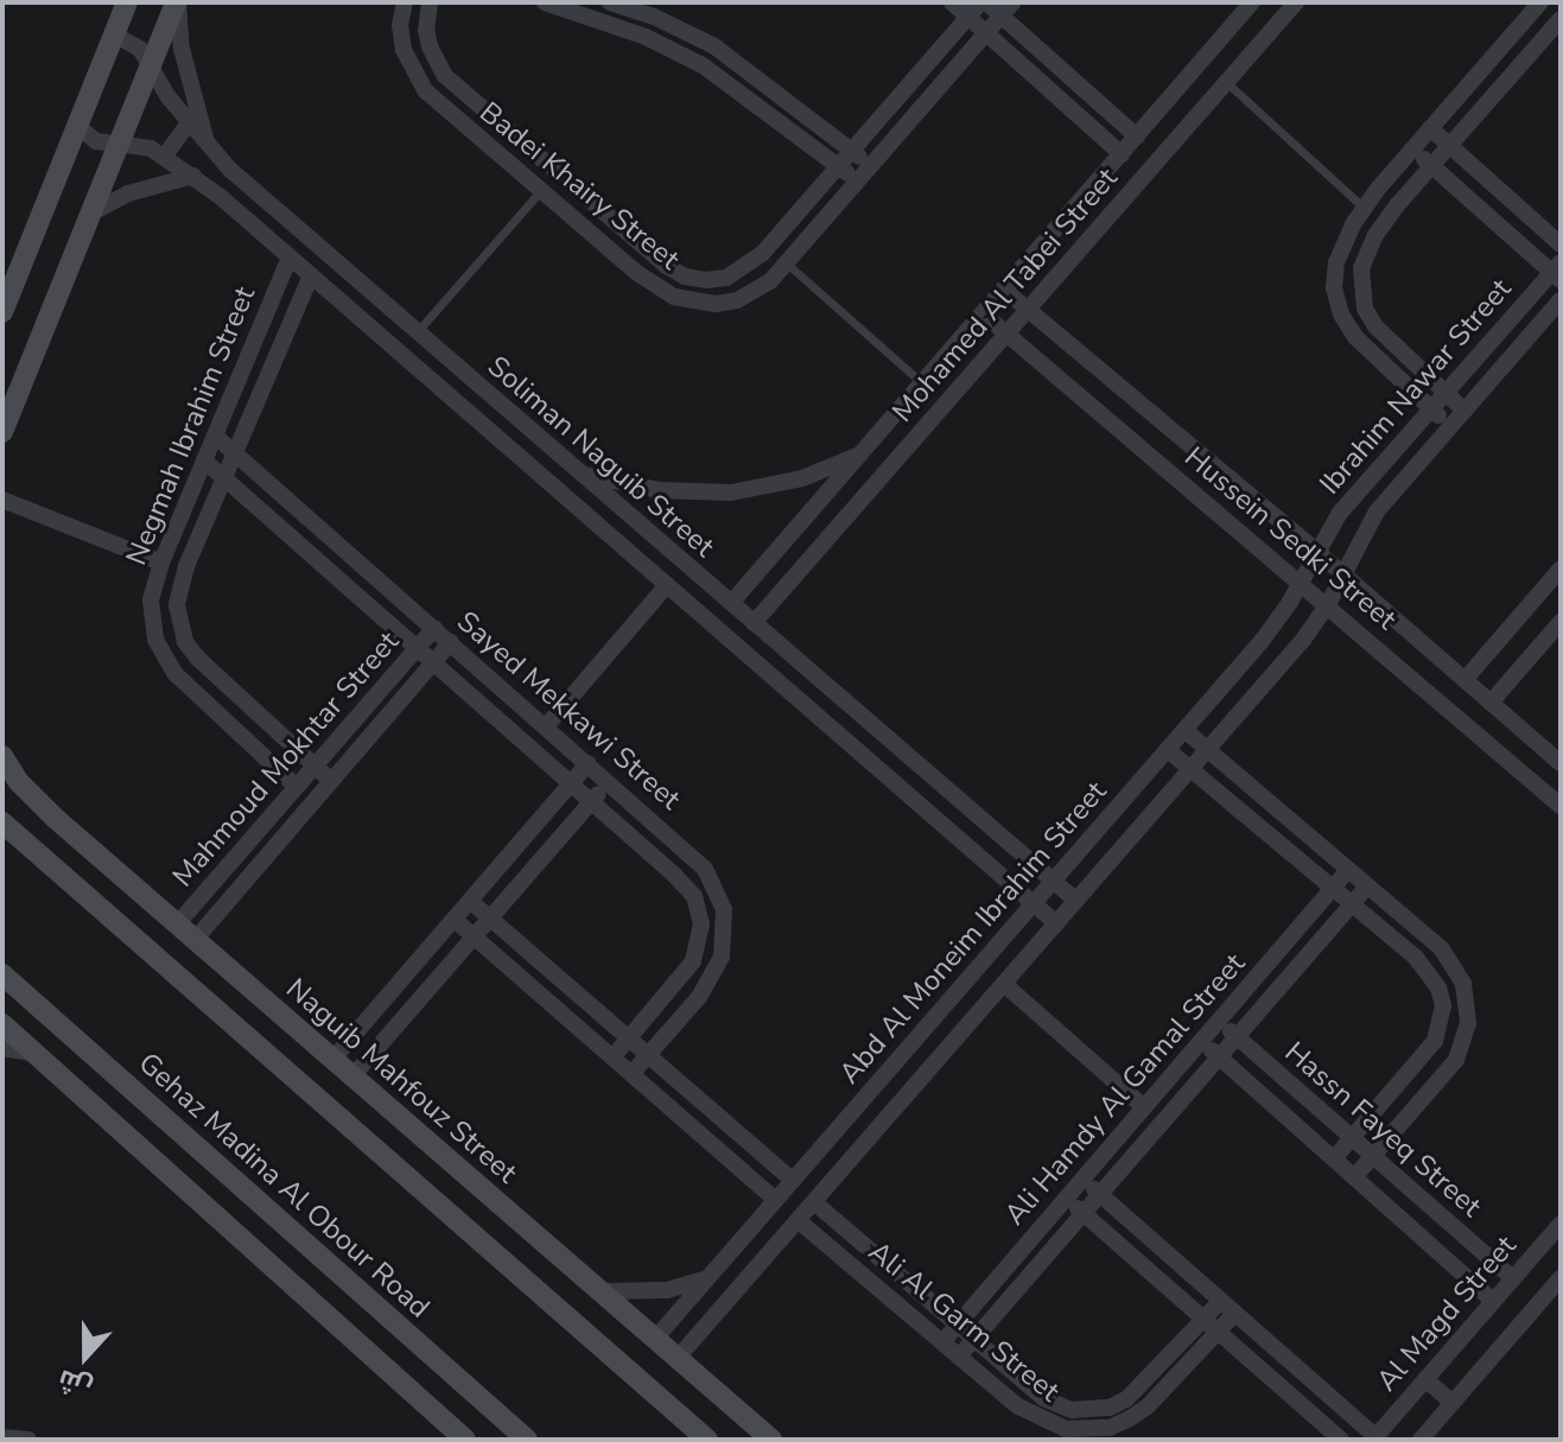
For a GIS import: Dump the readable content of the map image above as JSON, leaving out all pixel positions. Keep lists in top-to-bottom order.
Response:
{
  "streets": {
    "street": [
      "Badei Khairy Street",
      "Mohamed Al Tabei Street",
      "Ibrahim Nawar Street",
      "Negmah Ibrahim Street",
      "Soliman Naguib Street",
      "Hussein Sedki Street",
      "Sayed Mekkawi Street",
      "Mahmoud Mokhtar Street",
      "Abd Al Moneim Ibrahim Street",
      "Naguib Mahfouz Street",
      "Ali Hamdy Al Gamal Street",
      "Hassn Fayeq Street",
      "Gehaz Madina Al Obour Road",
      "Al Magd Street",
      "Ali Al Garm Street"
    ]
  },
  "crossings": [
    ["Mohamed Al Tabei Street", "Soliman Naguib Street"],
    ["Mohamed Al Tabei Street", "Hussein Sedki Street"],
    ["Ibrahim Nawar Street", "Hussein Sedki Street"],
    ["Ibrahim Nawar Street", "Abd Al Moneim Ibrahim Street"],
    ["Negmah Ibrahim Street", "Soliman Naguib Street"],
    ["Negmah Ibrahim Street", "Sayed Mekkawi Street"],
    ["Negmah Ibrahim Street", "Mahmoud Mokhtar Street"],
    ["Soliman Naguib Street", "Abd Al Moneim Ibrahim Street"],
    ["Hussein Sedki Street", "Abd Al Moneim Ibrahim Street"],
    ["Sayed Mekkawi Street", "Mahmoud Mokhtar Street"],
    ["Mahmoud Mokhtar Street", "Naguib Mahfouz Street"],
    ["Abd Al Moneim Ibrahim Street", "Naguib Mahfouz Street"],
    ["Abd Al Moneim Ibrahim Street", "Ali Al Garm Street"],
    ["Ali Hamdy Al Gamal Street", "Hassn Fayeq Street"],
    ["Ali Hamdy Al Gamal Street", "Ali Al Garm Street"],
    ["Hassn Fayeq Street", "Al Magd Street"]
  ],
  "north": "bottom"
}
